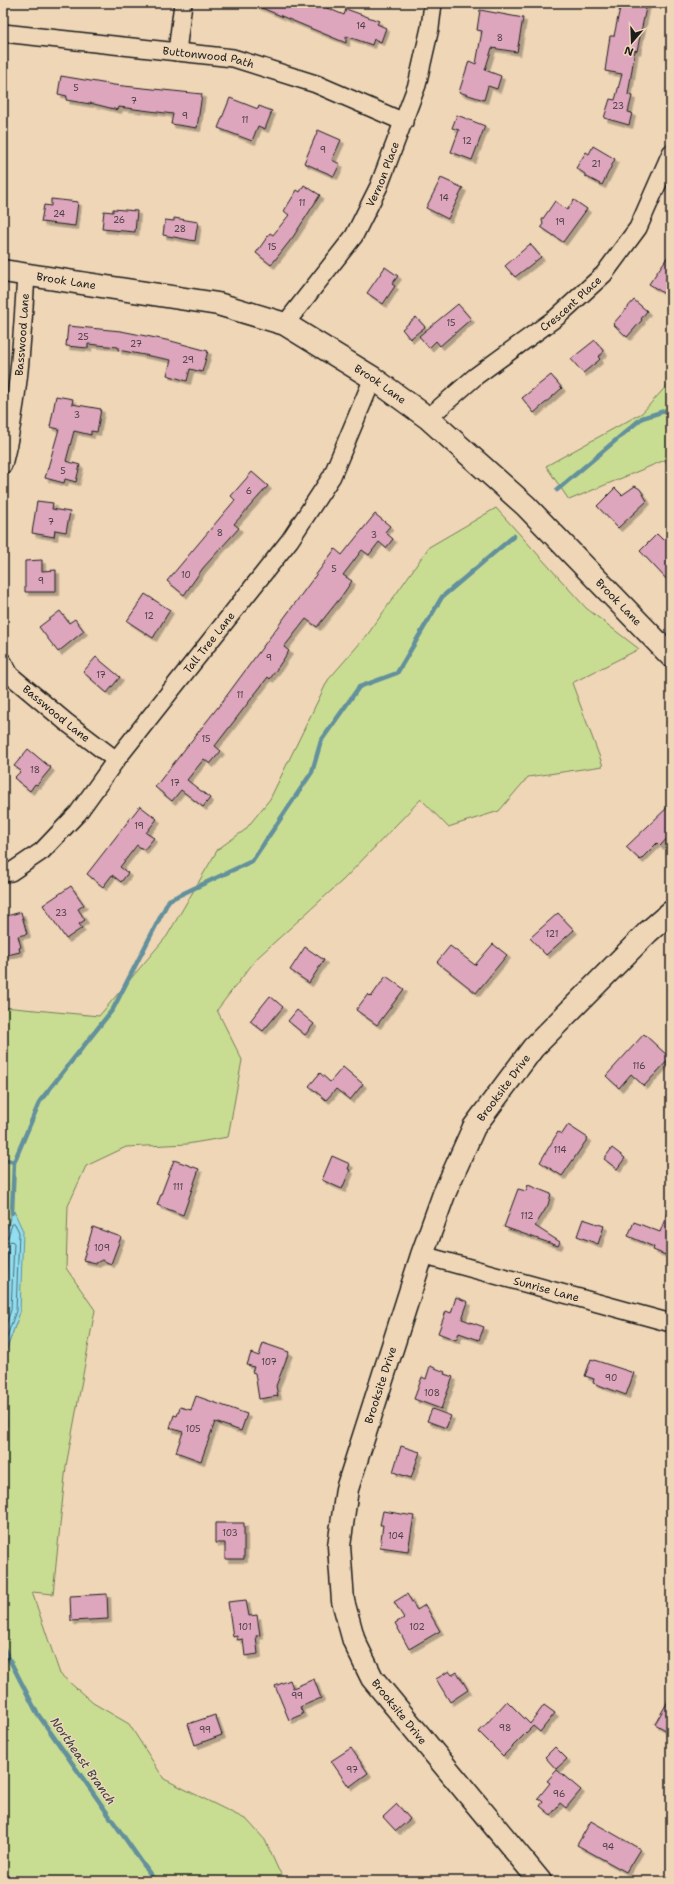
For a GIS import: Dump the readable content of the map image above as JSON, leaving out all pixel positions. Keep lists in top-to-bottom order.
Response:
{
  "streets": {
    "street": [
      "Buttonwood Path",
      "Vernon Place",
      "Brook Lane",
      "Crescent Place",
      "Basswood Lane",
      "Tall Tree Lane",
      "Brooksite Drive",
      "Sunrise Lane"
    ]
  },
  "crossings": [
    ["Buttonwood Path", "Vernon Place"],
    ["Vernon Place", "Brook Lane"],
    ["Brook Lane", "Crescent Place"],
    ["Brook Lane", "Basswood Lane"],
    ["Brook Lane", "Tall Tree Lane"],
    ["Basswood Lane", "Tall Tree Lane"],
    ["Brooksite Drive", "Sunrise Lane"]
  ],
  "water": ["Northeast Branch"],
  "house_numbers": [
    "14",
    "8",
    "5",
    "7",
    "23",
    "9",
    "11",
    "12",
    "9",
    "21",
    "14",
    "11",
    "24",
    "26",
    "19",
    "28",
    "15",
    "15",
    "25",
    "27",
    "29",
    "3",
    "5",
    "6",
    "7",
    "8",
    "3",
    "5",
    "10",
    "9",
    "12",
    "9",
    "17",
    "11",
    "15",
    "18",
    "17",
    "19",
    "23",
    "121",
    "116",
    "114",
    "111",
    "112",
    "109",
    "107",
    "90",
    "108",
    "105",
    "103",
    "104",
    "101",
    "102",
    "99",
    "98",
    "99",
    "97",
    "96",
    "94"
  ],
  "north": "bottom"
}
